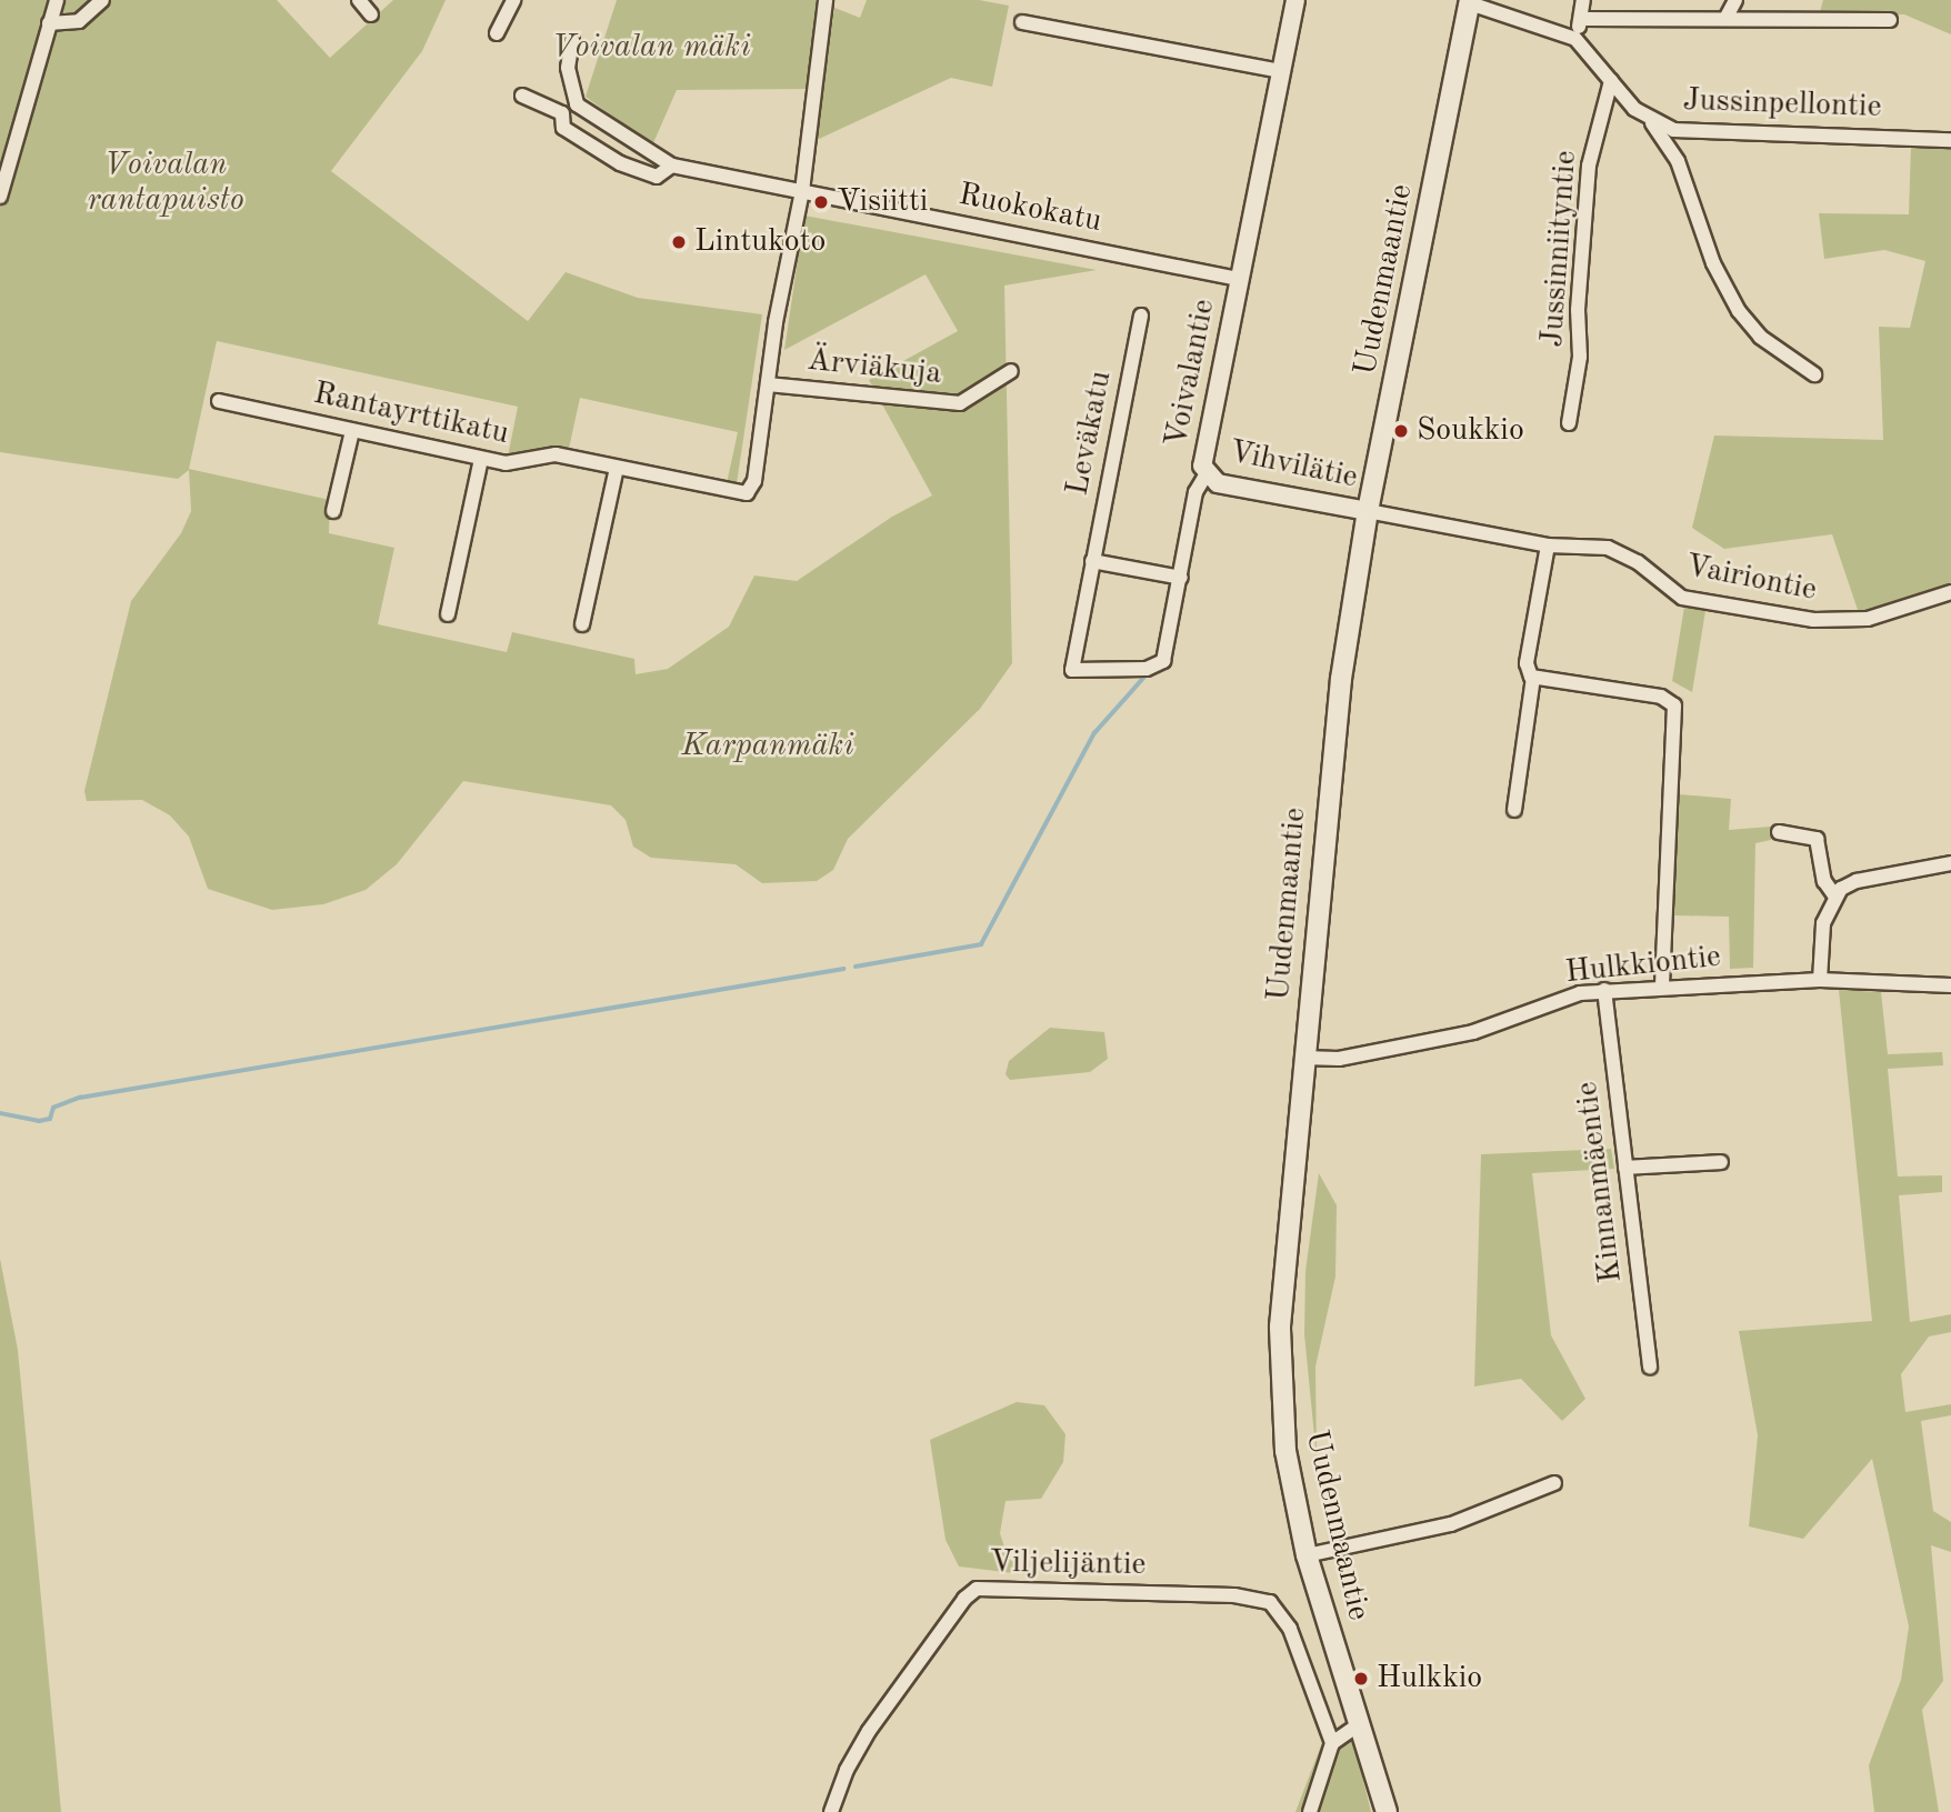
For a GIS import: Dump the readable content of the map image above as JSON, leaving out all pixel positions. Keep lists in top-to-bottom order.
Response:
{
  "streets": {
    "main road": ["Uudenmaantie"],
    "street": [
      "Jussinpellontie",
      "Ruokokatu",
      "Jussinniityntie",
      "Ärviäkuja",
      "Voivalantie",
      "Rantayrttikatu",
      "Leväkatu",
      "Vihvilätie",
      "Vairiontie",
      "Hulkkiontie",
      "Kinnanmäentie",
      "Viljelijäntie"
    ]
  },
  "crossings": [
    ["Jussinpellontie", "Jussinniityntie"],
    ["Ruokokatu", "Voivalantie"],
    ["Ruokokatu", "Rantayrttikatu"],
    ["Uudenmaantie", "Vihvilätie"],
    ["Uudenmaantie", "Vairiontie"],
    ["Uudenmaantie", "Hulkkiontie"],
    ["Ärviäkuja", "Rantayrttikatu"],
    ["Voivalantie", "Leväkatu"],
    ["Voivalantie", "Vihvilätie"],
    ["Vihvilätie", "Vairiontie"],
    ["Hulkkiontie", "Kinnanmäentie"]
  ],
  "parks": ["Voivalan mäki", "Voivalan rantapuisto", "Karpanmäki"],
  "places": [
    "Visiitti",
    "Lintukoto",
    "Soukkio",
    "Hulkkio"
  ]
}
